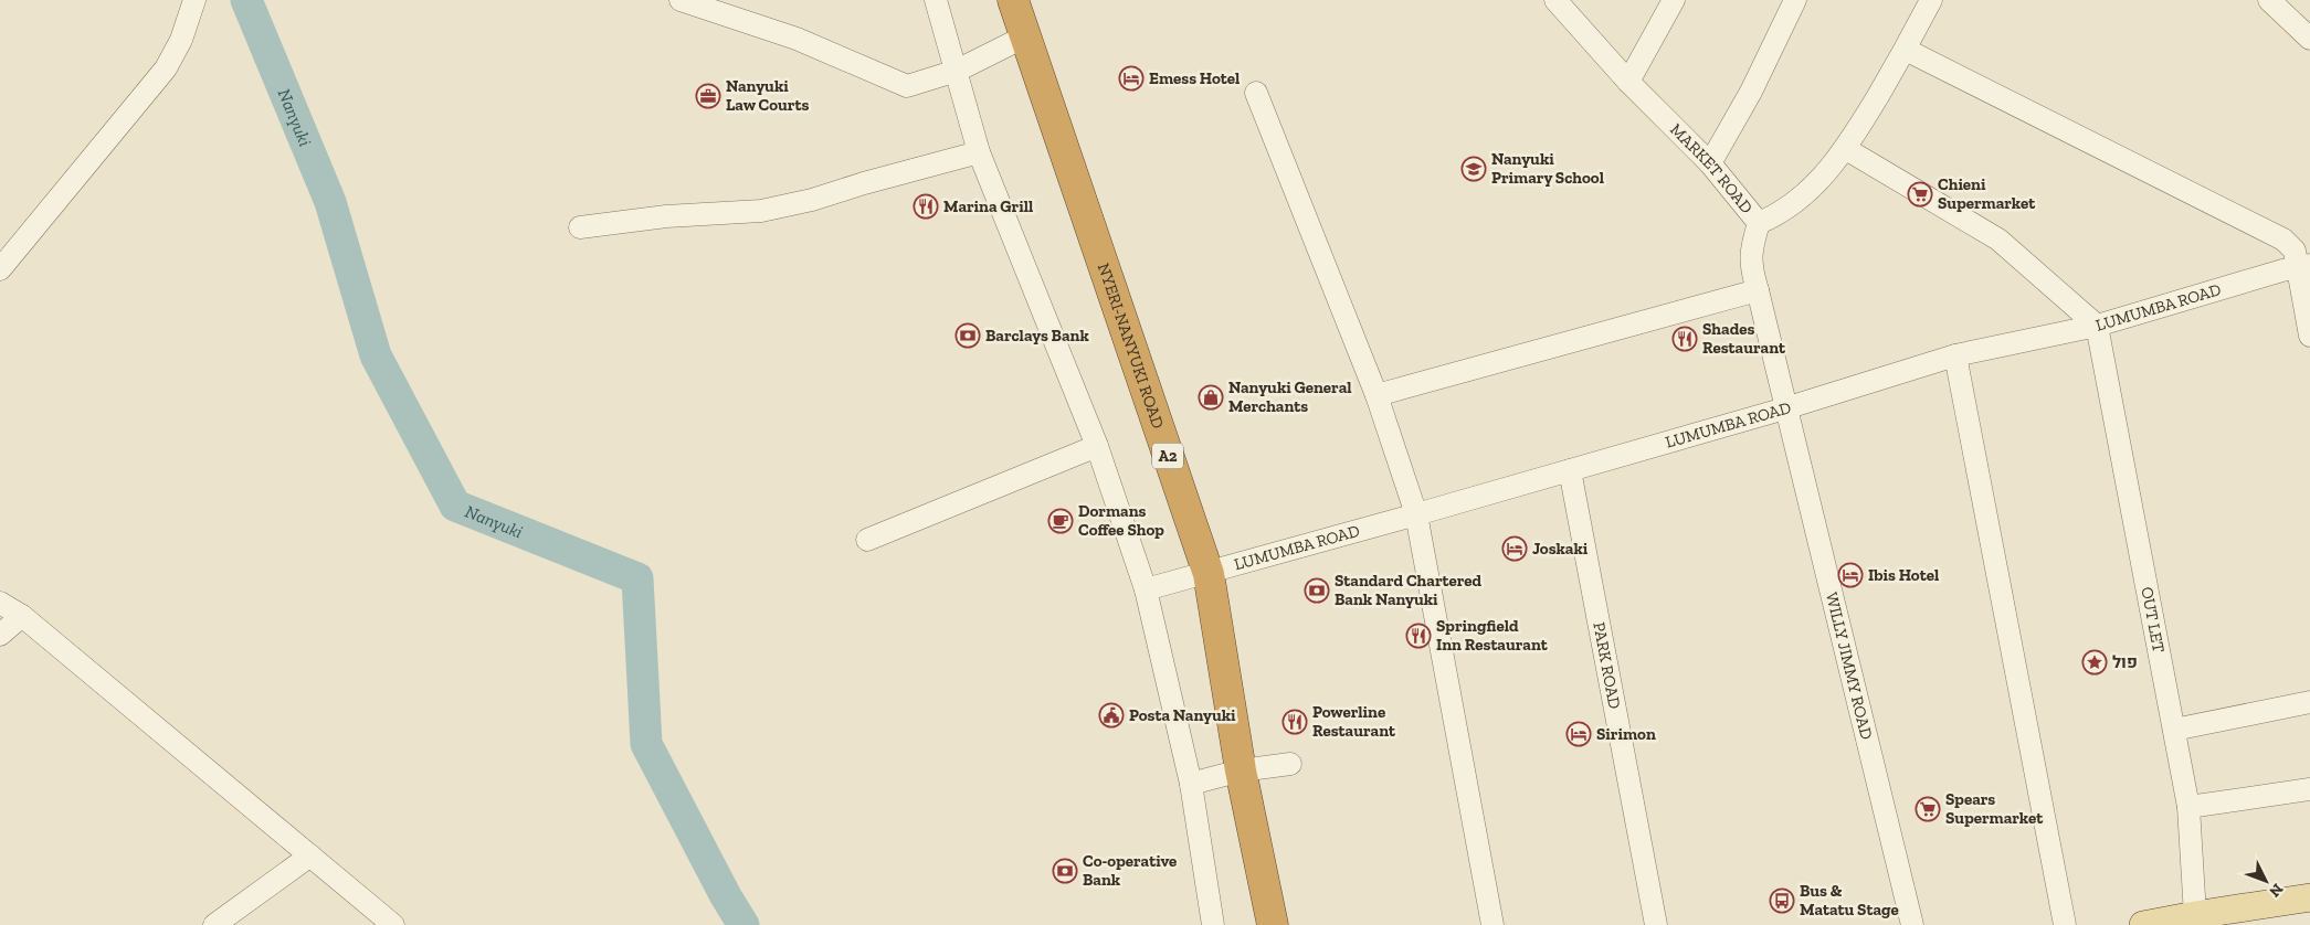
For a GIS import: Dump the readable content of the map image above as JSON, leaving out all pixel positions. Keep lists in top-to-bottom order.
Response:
{
  "streets": {
    "highway": ["NYERI-NANYUKI ROAD", "A2"],
    "street": [
      "MARKET ROAD",
      "LUMUMBA ROAD",
      "OUT LET",
      "PARK ROAD",
      "WILLY JIMMY ROAD"
    ]
  },
  "crossings": [
    ["MARKET ROAD", "LUMUMBA ROAD"],
    ["MARKET ROAD", "WILLY JIMMY ROAD"],
    ["LUMUMBA ROAD", "NYERI-NANYUKI ROAD"],
    ["LUMUMBA ROAD", "OUT LET"],
    ["LUMUMBA ROAD", "PARK ROAD"],
    ["LUMUMBA ROAD", "WILLY JIMMY ROAD"]
  ],
  "water": ["Nanyuki"],
  "places": {
    "hotel": [
      "Emess Hotel",
      "Joskaki",
      "Ibis Hotel",
      "Sirimon"
    ],
    "office": ["Nanyuki Law Courts"],
    "school or university": ["Nanyuki Primary School"],
    "supermarket": ["Chieni Supermarket", "Spears Supermarket"],
    "restaurant": [
      "Marina Grill",
      "Shades Restaurant",
      "Springfield Inn Restaurant",
      "Powerline Restaurant"
    ],
    "bank": ["Barclays Bank", "Standard Chartered Bank Nanyuki", "Co-operative Bank"],
    "shop": ["Nanyuki General Merchants"],
    "cafe": ["Dormans Coffee Shop"],
    "place": ["פול"],
    "public building": ["Posta Nanyuki"],
    "bus stop": ["Bus & Matatu Stage"]
  },
  "north": "bottom right"
}
